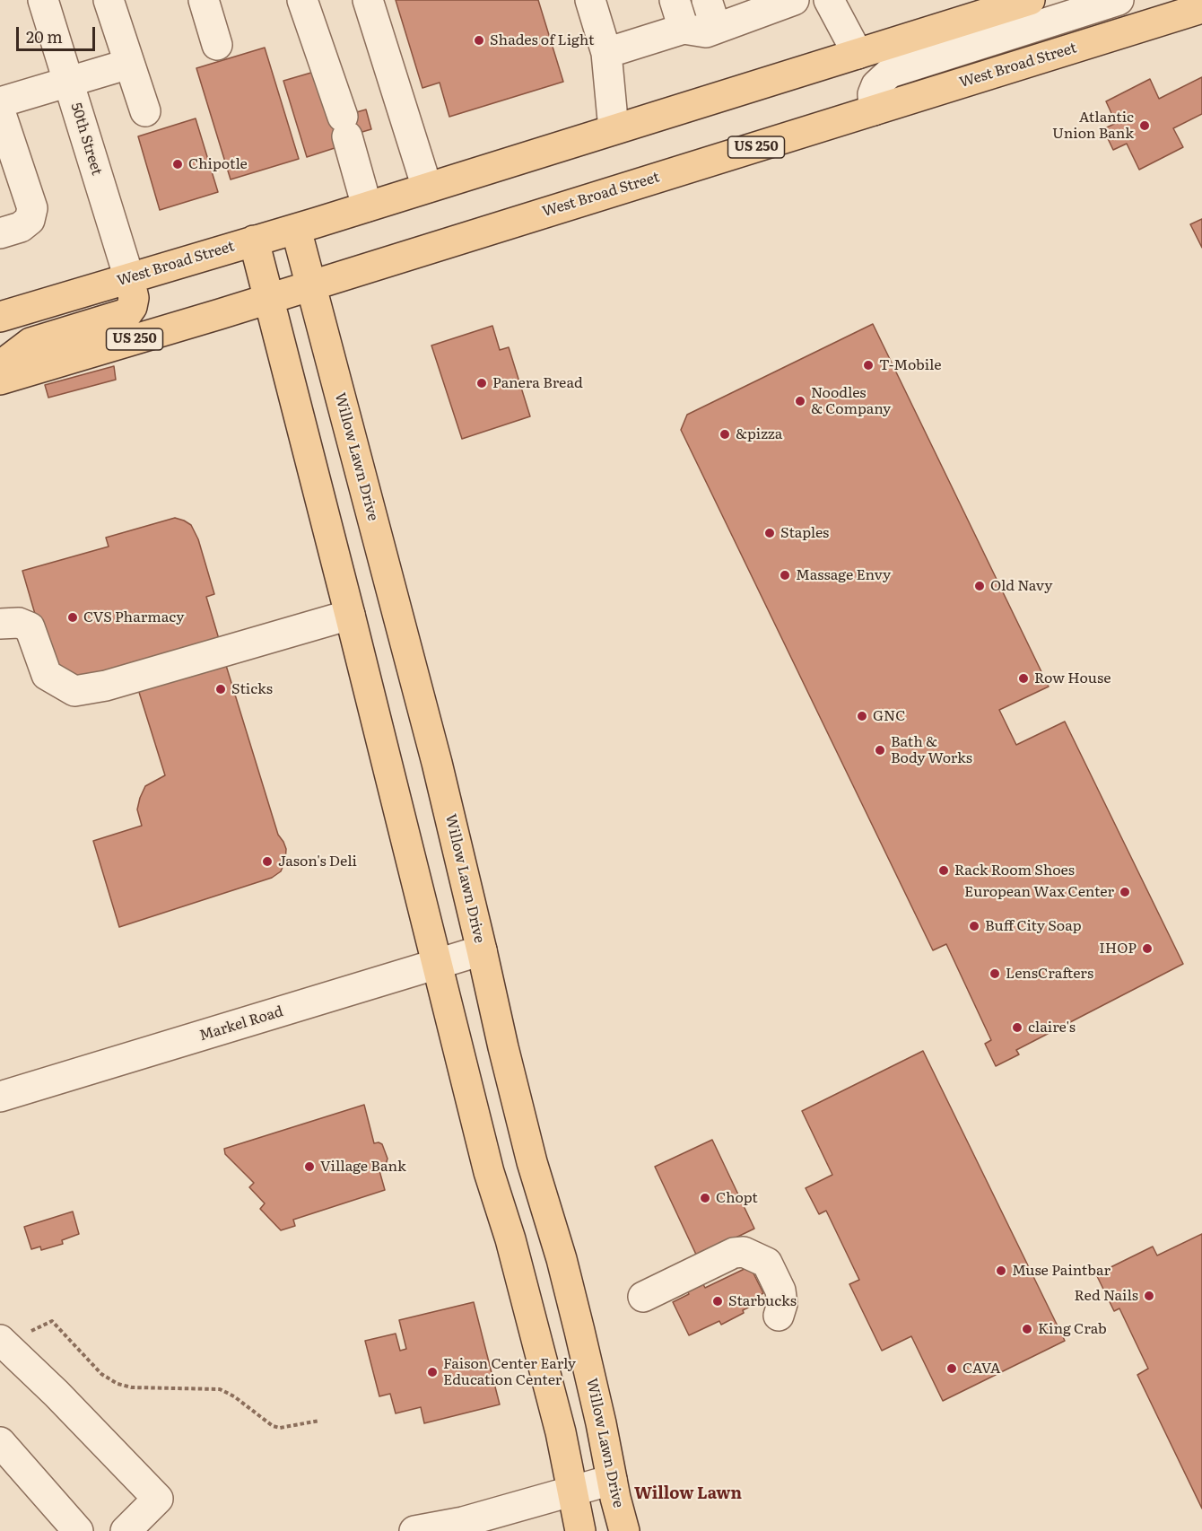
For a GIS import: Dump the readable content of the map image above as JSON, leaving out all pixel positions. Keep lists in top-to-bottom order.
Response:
{
  "streets": {
    "main road": ["West Broad Street", "US 250", "Willow Lawn Drive"],
    "street": ["50th Street", "Markel Road"]
  },
  "crossings": [
    ["West Broad Street", "50th Street"],
    ["West Broad Street", "Willow Lawn Drive"],
    ["Willow Lawn Drive", "Markel Road"]
  ],
  "districts": ["Willow Lawn"],
  "places": [
    "Shades of Light",
    "Atlantic Union Bank",
    "Chipotle",
    "T-Mobile",
    "Panera Bread",
    "Noodles & Company",
    "&pizza",
    "Staples",
    "Massage Envy",
    "Old Navy",
    "CVS Pharmacy",
    "Row House",
    "Sticks",
    "GNC",
    "Bath & Body Works",
    "Jason's Deli",
    "Rack Room Shoes",
    "European Wax Center",
    "Buff City Soap",
    "IHOP",
    "LensCrafters",
    "claire's",
    "Village Bank",
    "Chopt",
    "Muse Paintbar",
    "Red Nails",
    "Starbucks",
    "King Crab",
    "CAVA",
    "Faison Center Early Education Center"
  ],
  "scale_bar": "20 m"
}
